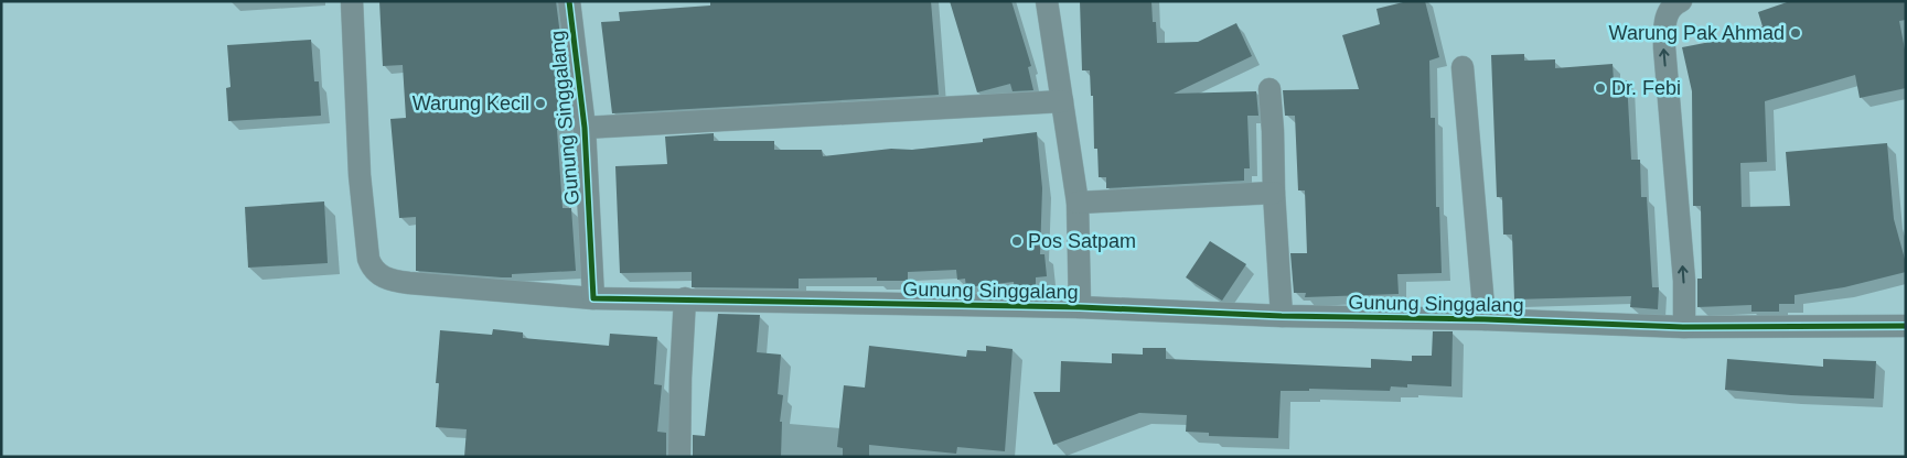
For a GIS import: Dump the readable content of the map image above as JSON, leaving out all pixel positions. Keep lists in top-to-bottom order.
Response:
{
  "streets": {
    "street": ["Gunung Singgalang"]
  },
  "places": [
    "Warung Pak Ahmad",
    "Dr. Febi",
    "Warung Kecil",
    "Pos Satpam"
  ]
}
